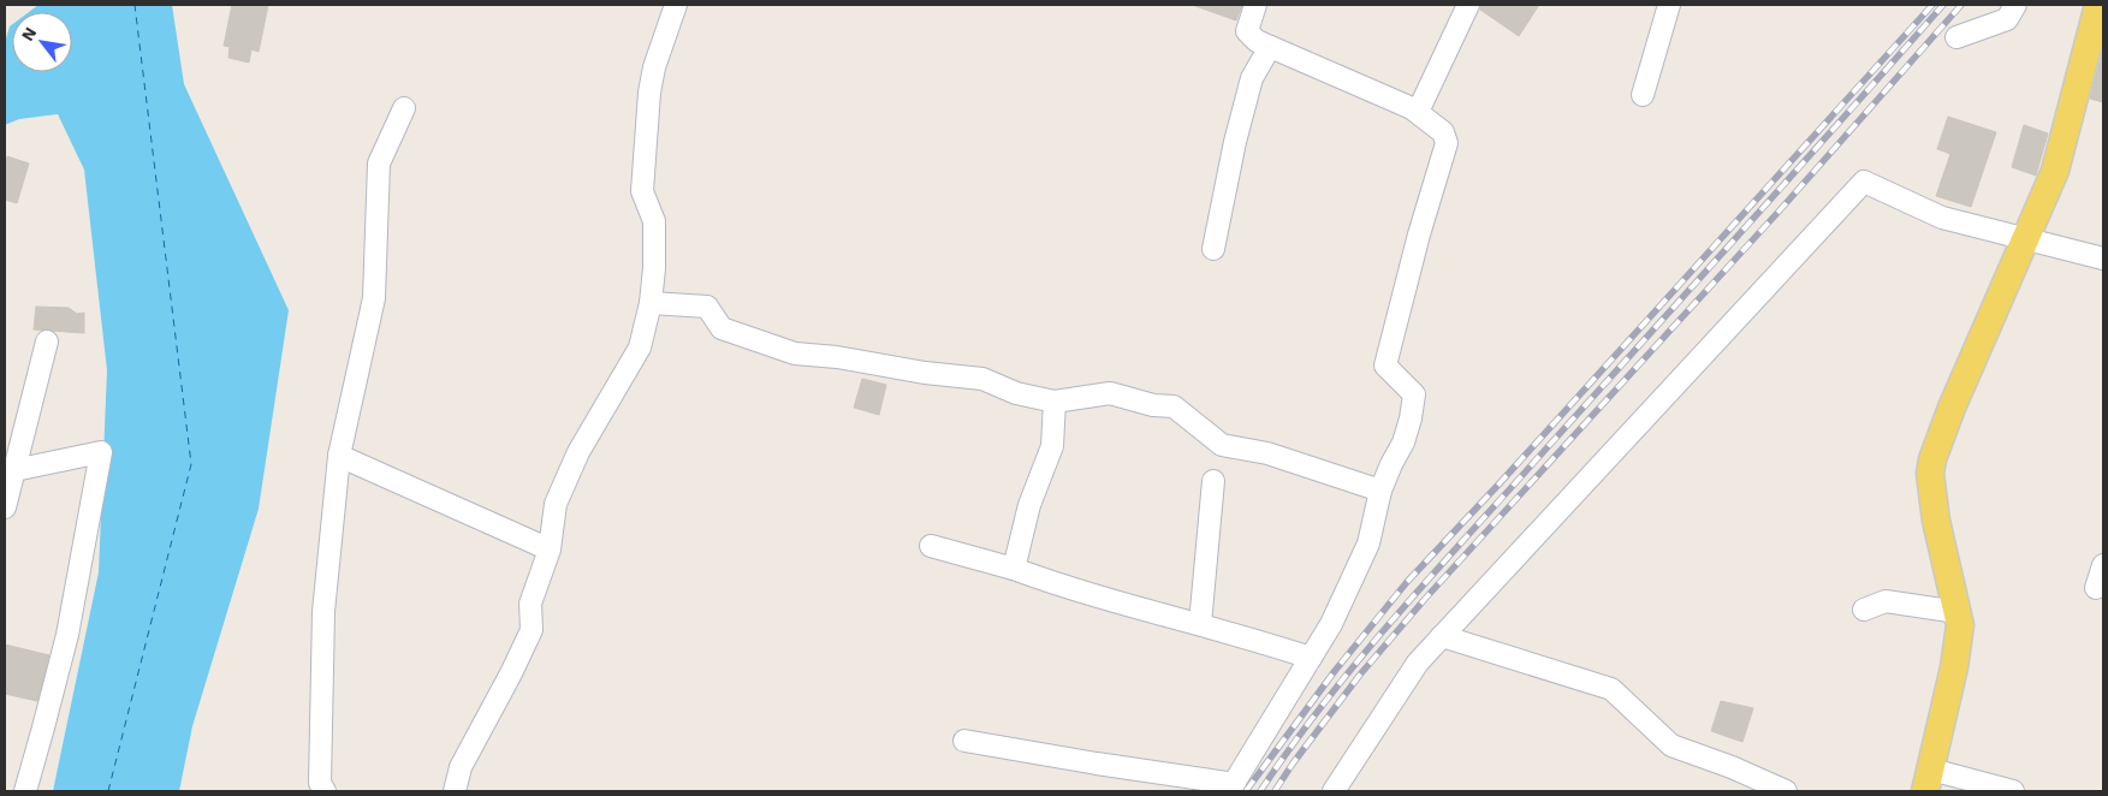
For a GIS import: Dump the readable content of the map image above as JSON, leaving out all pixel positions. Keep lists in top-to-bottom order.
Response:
{
  "north": "top left"
}
